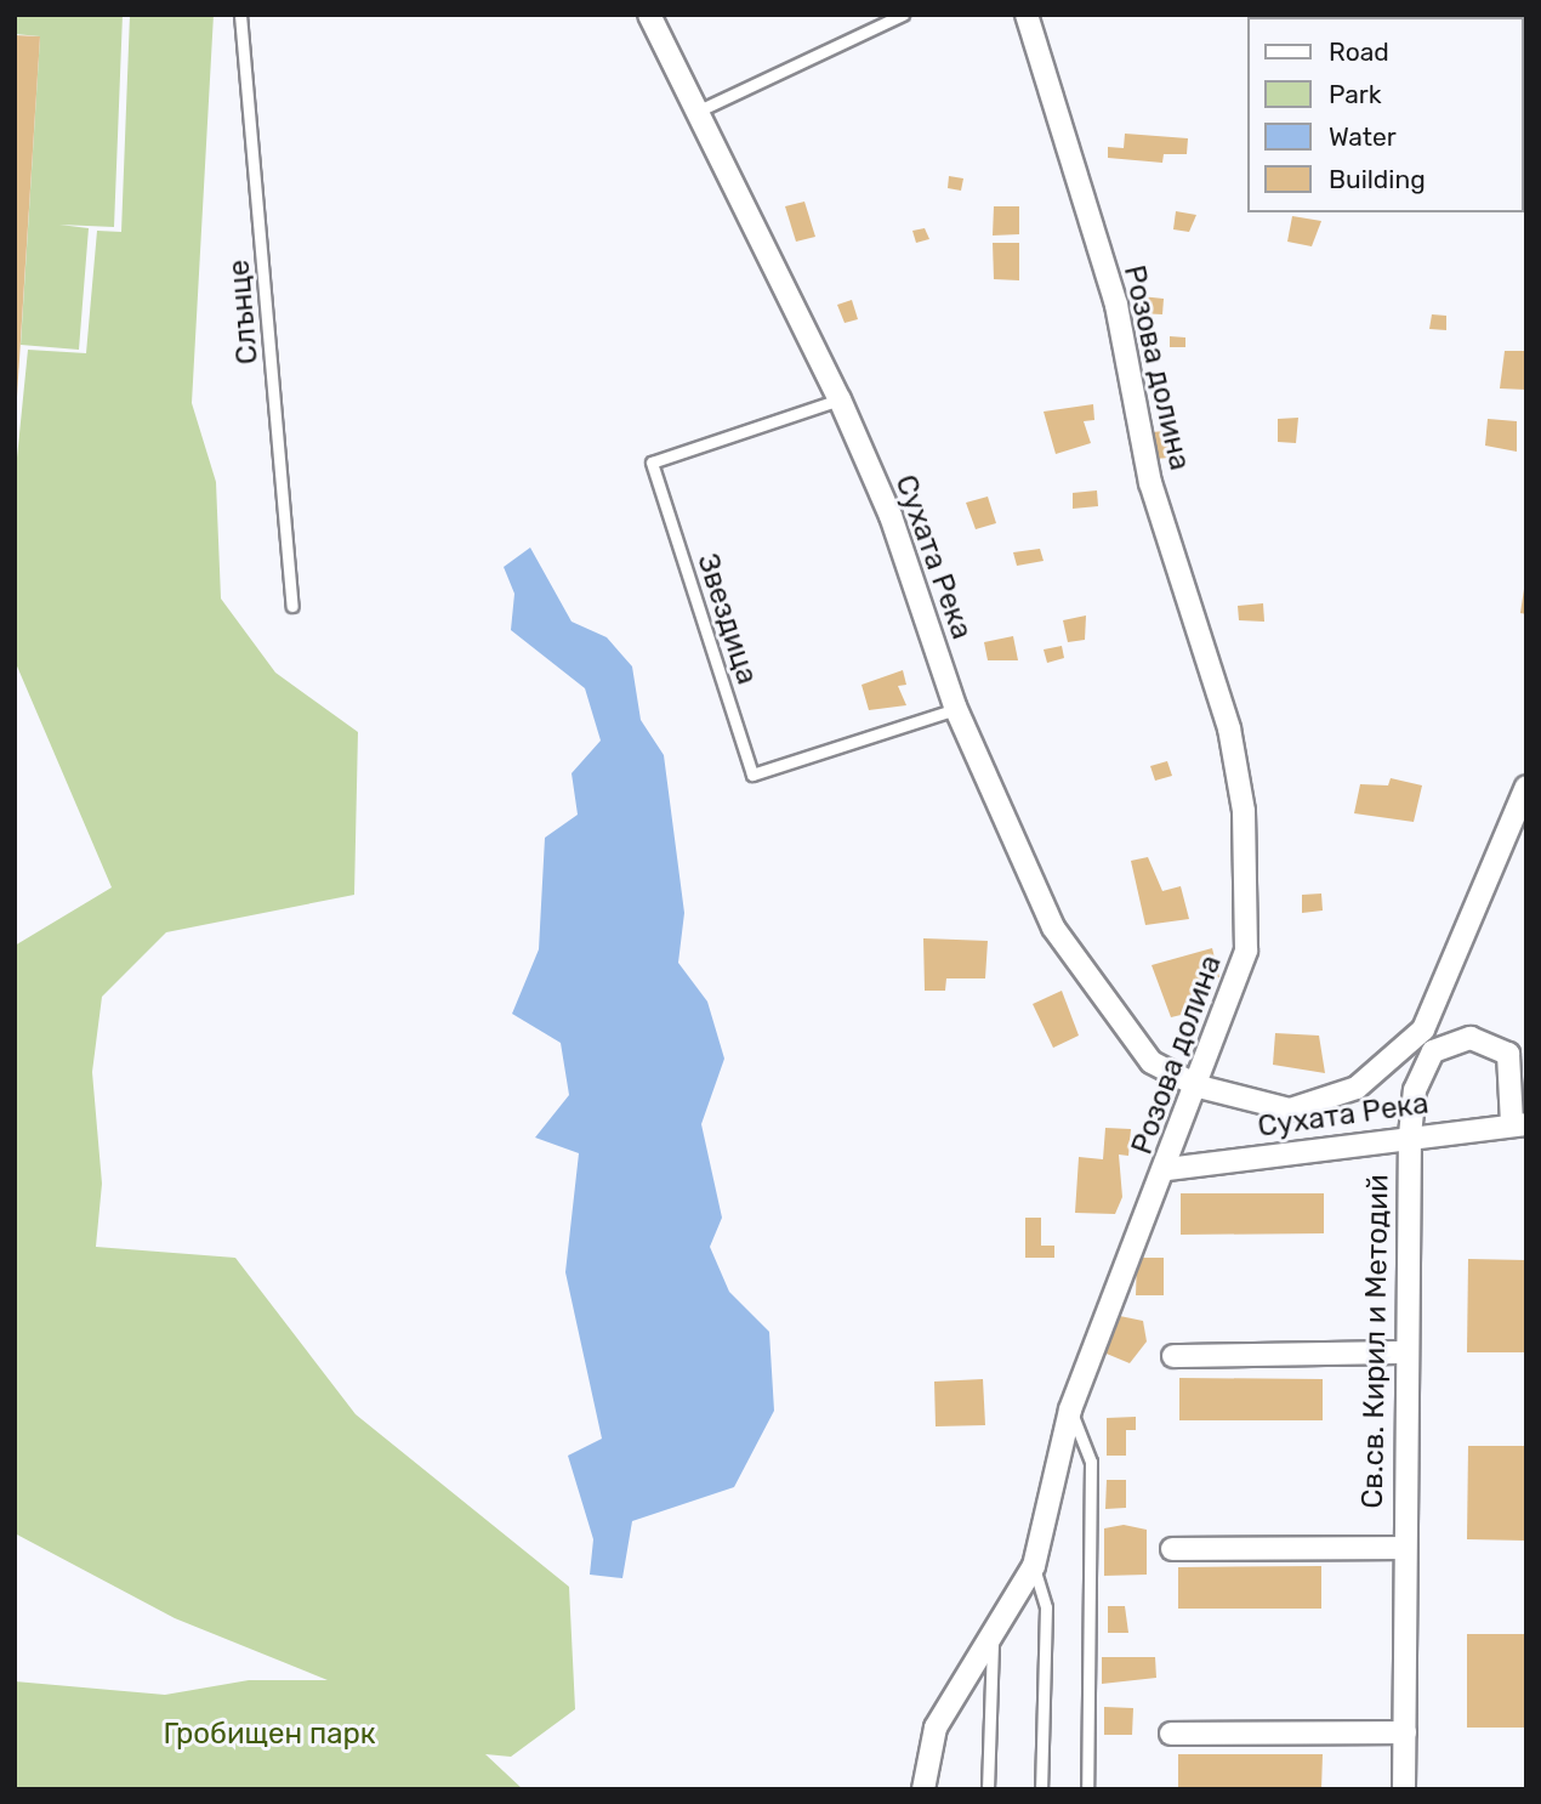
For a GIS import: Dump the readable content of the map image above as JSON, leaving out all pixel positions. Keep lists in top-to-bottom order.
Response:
{
  "streets": {
    "street": ["Розова долина", "Сухата Река", "Св.св. Кирил и Методий"],
    "lane": ["Слънце", "Звездица"]
  },
  "crossings": [
    ["Розова долина", "Сухата Река"],
    ["Сухата Река", "Звездица"],
    ["Сухата Река", "Св.св. Кирил и Методий"]
  ],
  "parks": ["Гробищен парк"],
  "legend": [
    "Road",
    "Park",
    "Water",
    "Building"
  ]
}
